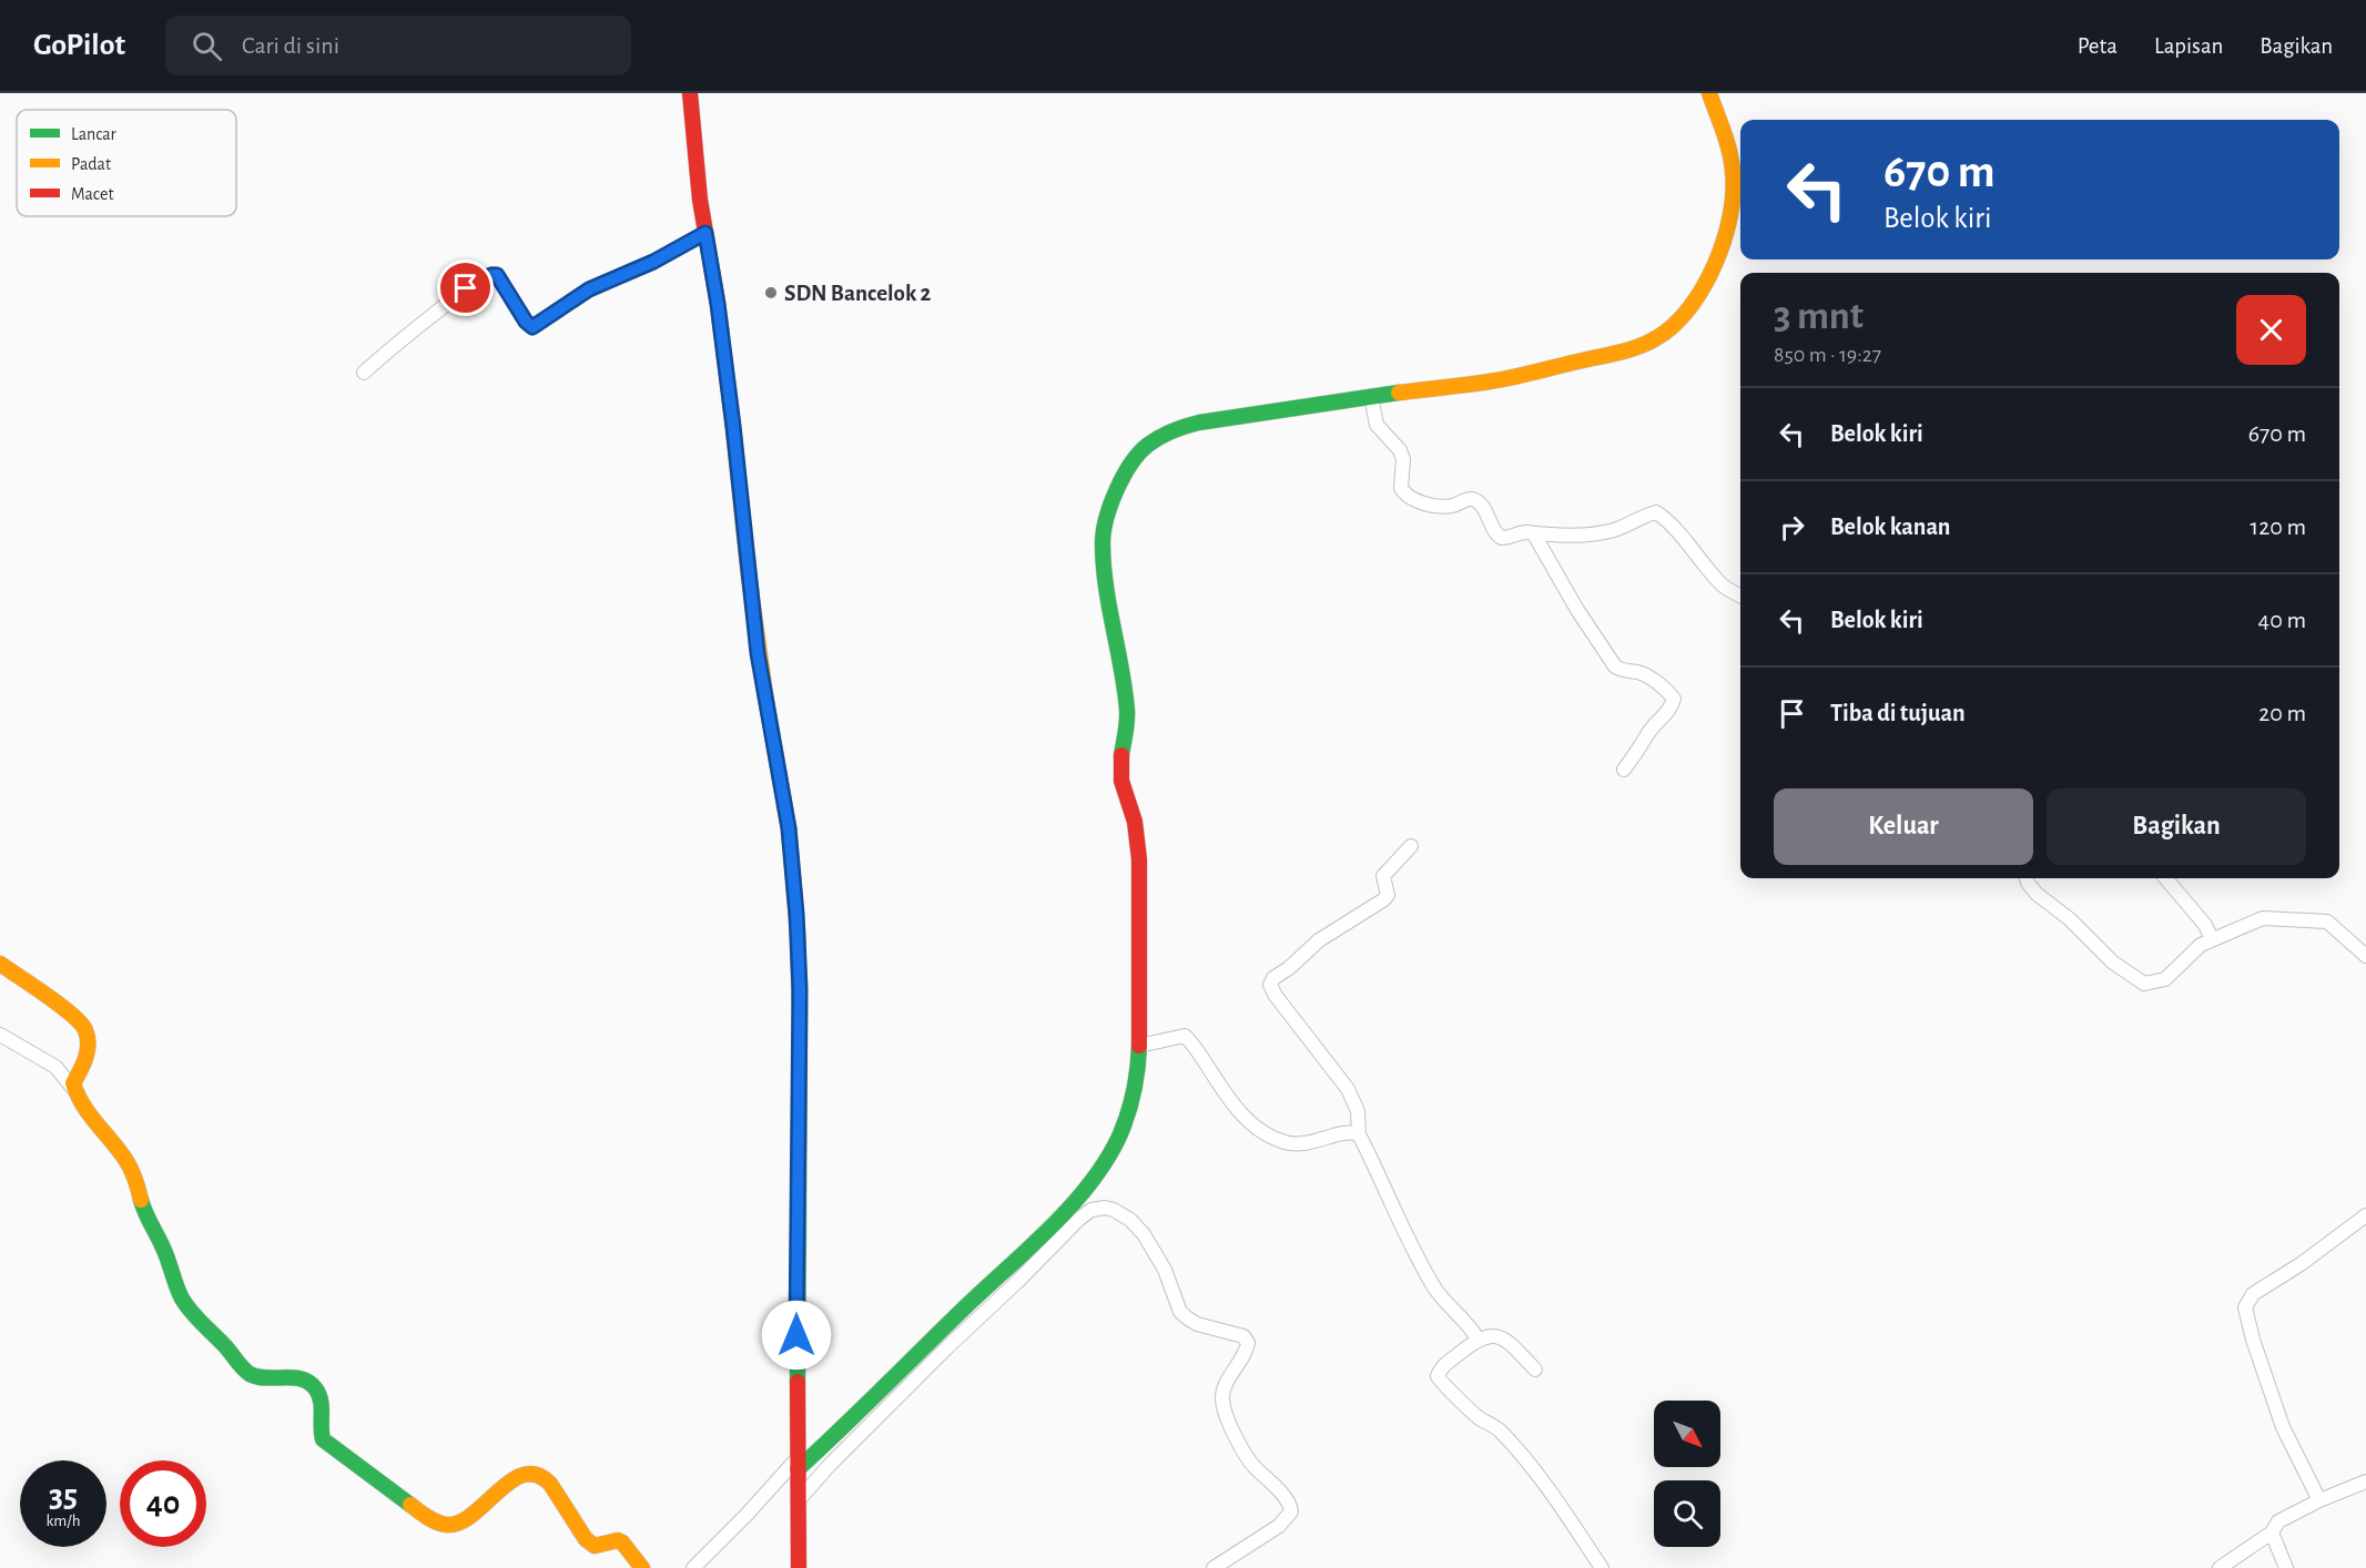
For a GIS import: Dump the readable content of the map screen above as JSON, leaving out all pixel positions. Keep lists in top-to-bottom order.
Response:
{
  "places": ["SDN Bancelok 2"],
  "legend": ["Lancar", "Padat", "Macet"],
  "north": "bottom right",
  "page": {
    "header": "GoPilot",
    "search": "Cari di sini",
    "nav": ["Peta", "Lapisan", "Bagikan"],
    "turn": ["670 m", "Belok kiri"],
    "heading": ["3 mnt", "850 m · 19:27"],
    "list": [
      {
        "name": "Belok kiri",
        "value": "670 m"
      },
      {
        "name": "Belok kanan",
        "value": "120 m"
      },
      {
        "name": "Belok kiri",
        "value": "40 m"
      },
      {
        "name": "Tiba di tujuan",
        "value": "20 m"
      }
    ],
    "buttons": ["Keluar", "Bagikan"],
    "speed": "35 km/h",
    "limit": "40"
  }
}
